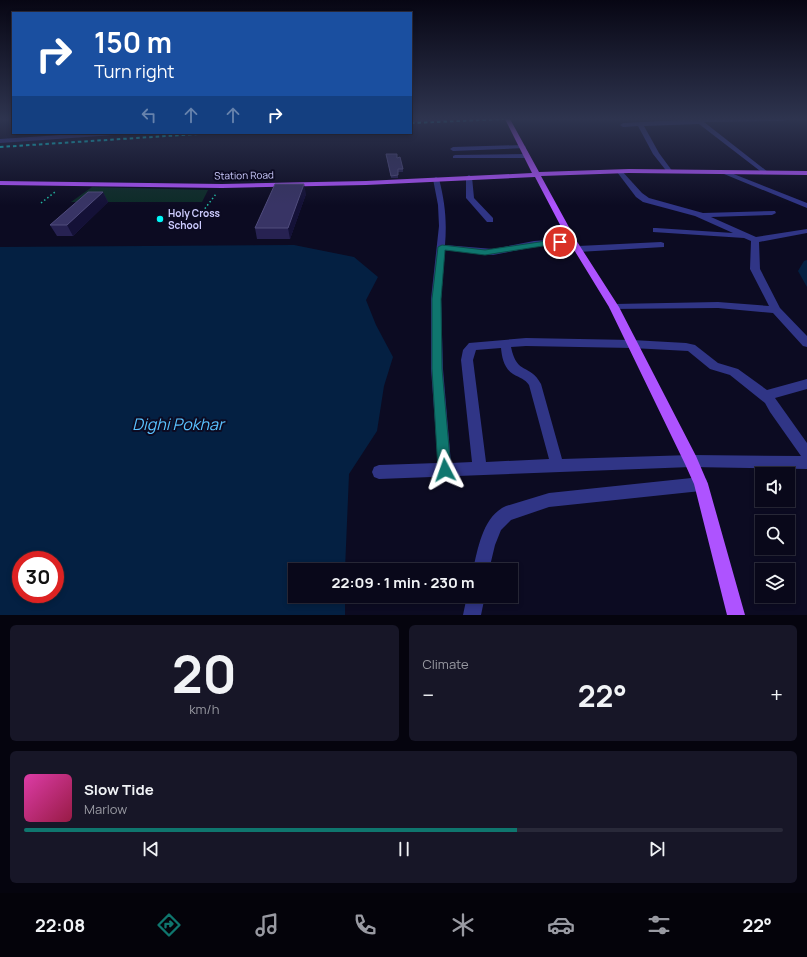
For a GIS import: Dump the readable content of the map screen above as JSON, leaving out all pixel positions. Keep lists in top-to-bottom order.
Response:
{
  "streets": {
    "main road": ["Station Road"]
  },
  "water": ["Dighi Pokhar"],
  "places": ["Holy Cross School"],
  "page": {
    "turn": ["150 m", "Turn right"],
    "limit": "30",
    "trip": "22:09 · 1 min · 230 m",
    "tile": [
      ["20", "km/h"],
      "Climate"
    ],
    "heat": ["−", "22°", "+"],
    "song": ["Slow Tide", "Marlow"],
    "tabs": ["22:08", "22°"]
  }
}
